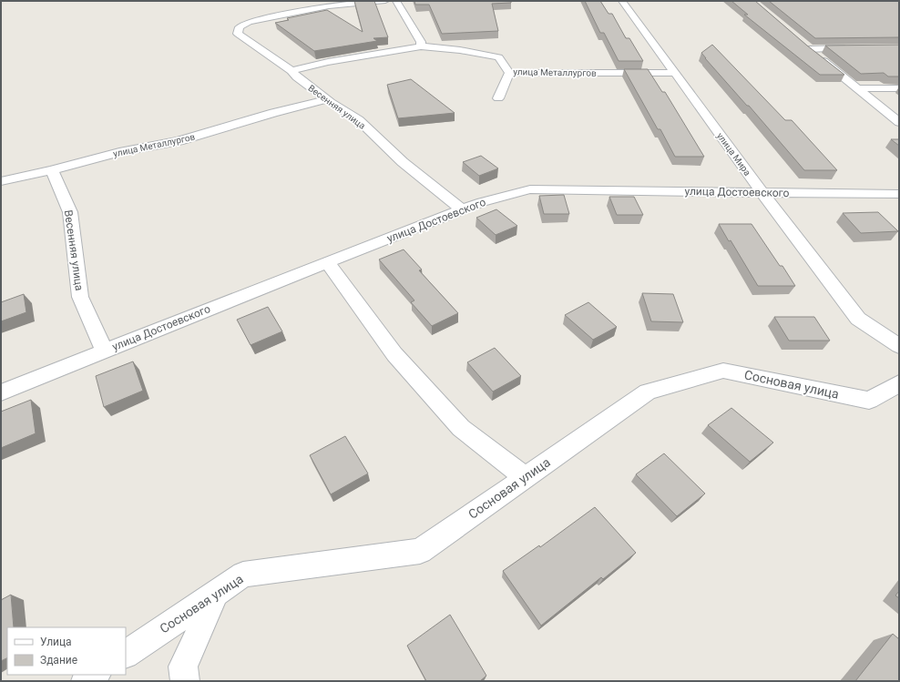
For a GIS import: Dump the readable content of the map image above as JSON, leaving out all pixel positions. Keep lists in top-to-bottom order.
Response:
{
  "streets": {
    "street": [
      "улица Металлургов",
      "Весенняя улица",
      "улица Мира",
      "улица Достоевского",
      "Сосновая улица"
    ]
  },
  "crossings": [
    ["улица Металлургов", "Весенняя улица"],
    ["улица Металлургов", "улица Мира"],
    ["Весенняя улица", "улица Достоевского"],
    ["улица Мира", "улица Достоевского"]
  ],
  "legend": ["Улица", "Здание"]
}
